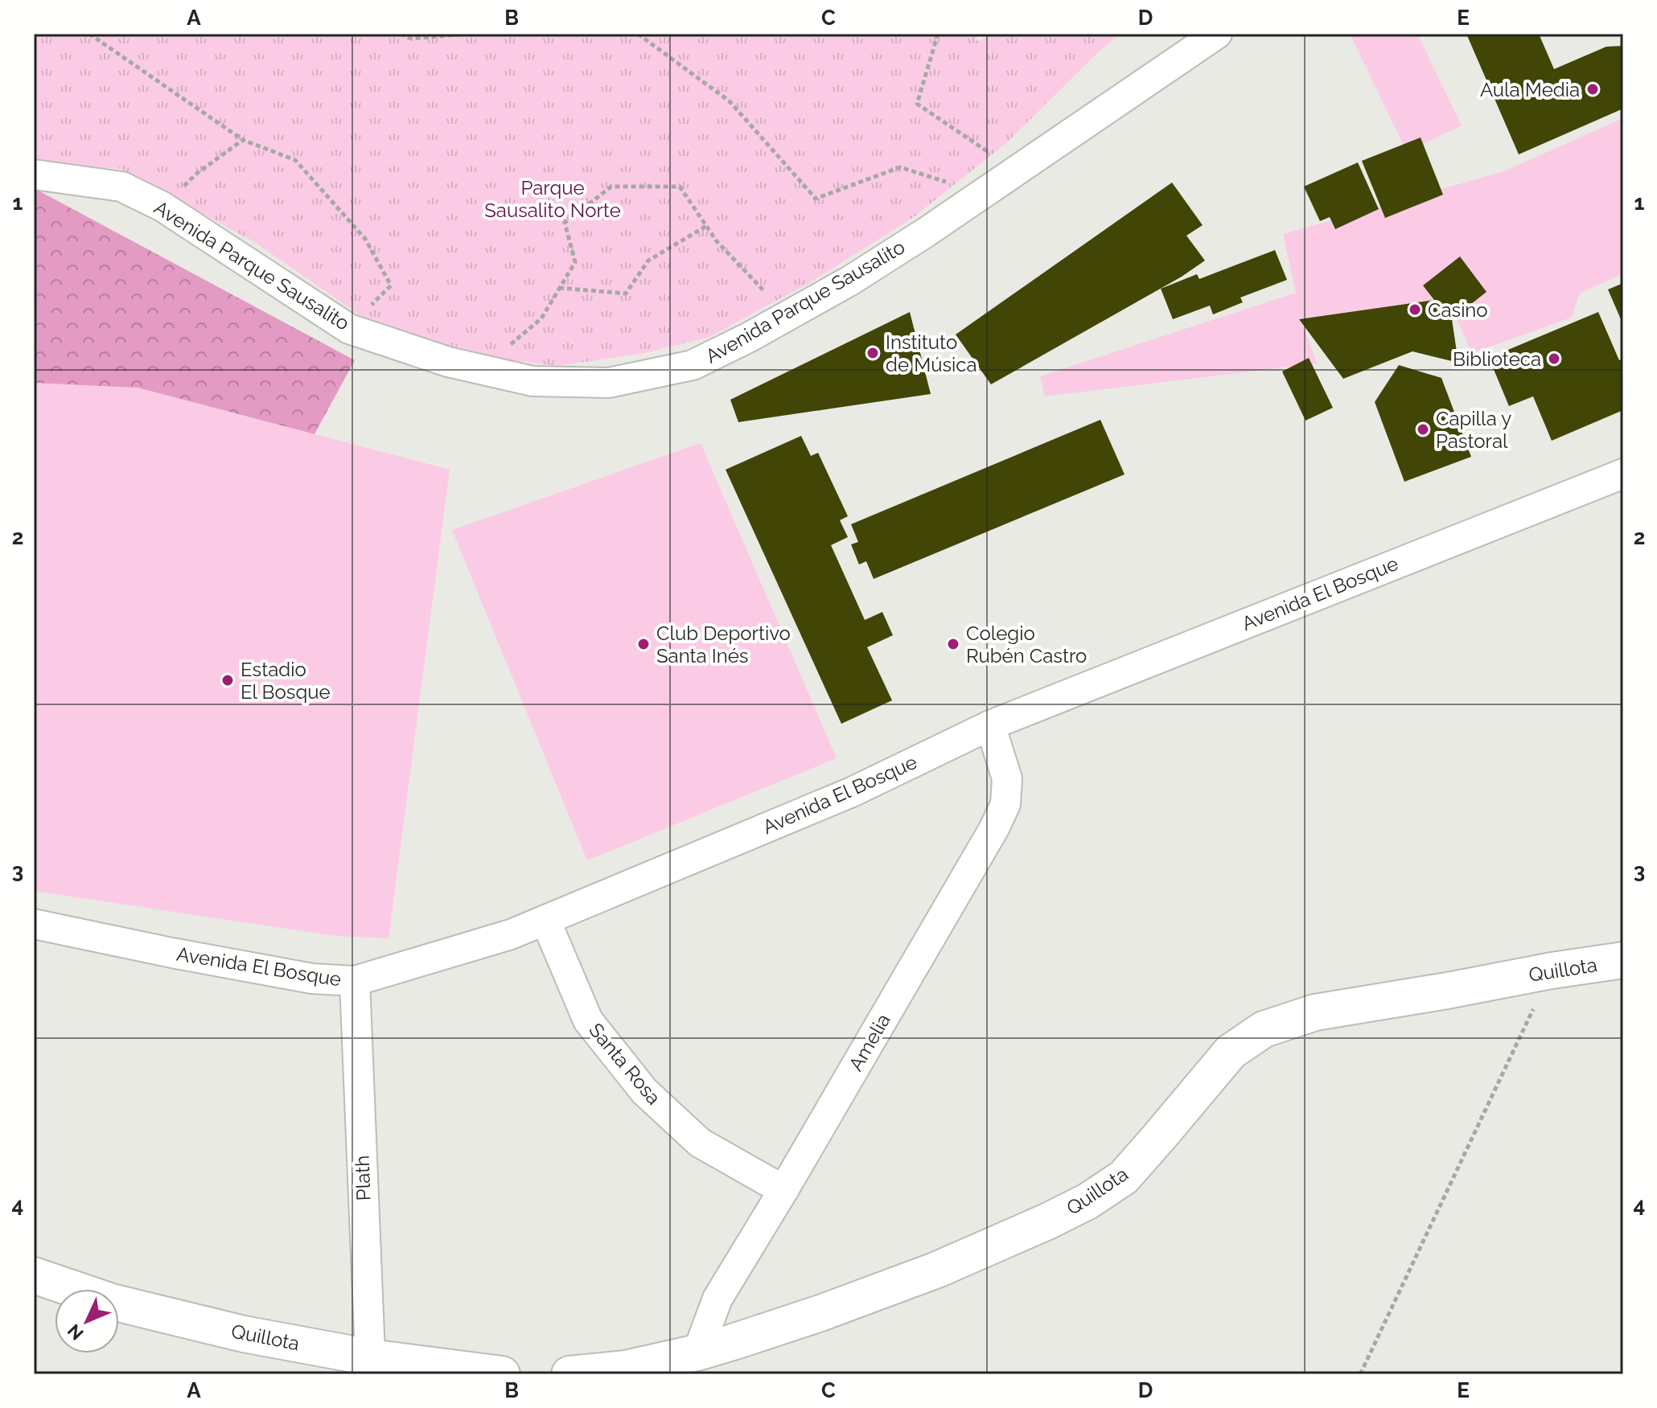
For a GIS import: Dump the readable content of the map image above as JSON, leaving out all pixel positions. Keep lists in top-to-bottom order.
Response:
{
  "streets": {
    "main road": ["Quillota"],
    "street": [
      "Avenida Parque Sausalito",
      "Avenida El Bosque",
      "Amelia",
      "Santa Rosa",
      "Plath"
    ]
  },
  "crossings": [
    ["Avenida El Bosque", "Amelia"],
    ["Avenida El Bosque", "Santa Rosa"],
    ["Avenida El Bosque", "Plath"],
    ["Quillota", "Amelia"],
    ["Quillota", "Plath"],
    ["Amelia", "Santa Rosa"]
  ],
  "parks": ["Parque Sausalito Norte"],
  "places": [
    "Aula Media",
    "Casino",
    "Instituto de Música",
    "Biblioteca",
    "Capilla y Pastoral",
    "Club Deportivo Santa Inés",
    "Colegio Rubén Castro",
    "Estadio El Bosque"
  ],
  "north": "bottom left",
  "grid": {
    "columns": [
      "A",
      "B",
      "C",
      "D",
      "E"
    ],
    "rows": [
      "1",
      "2",
      "3",
      "4"
    ]
  }
}
